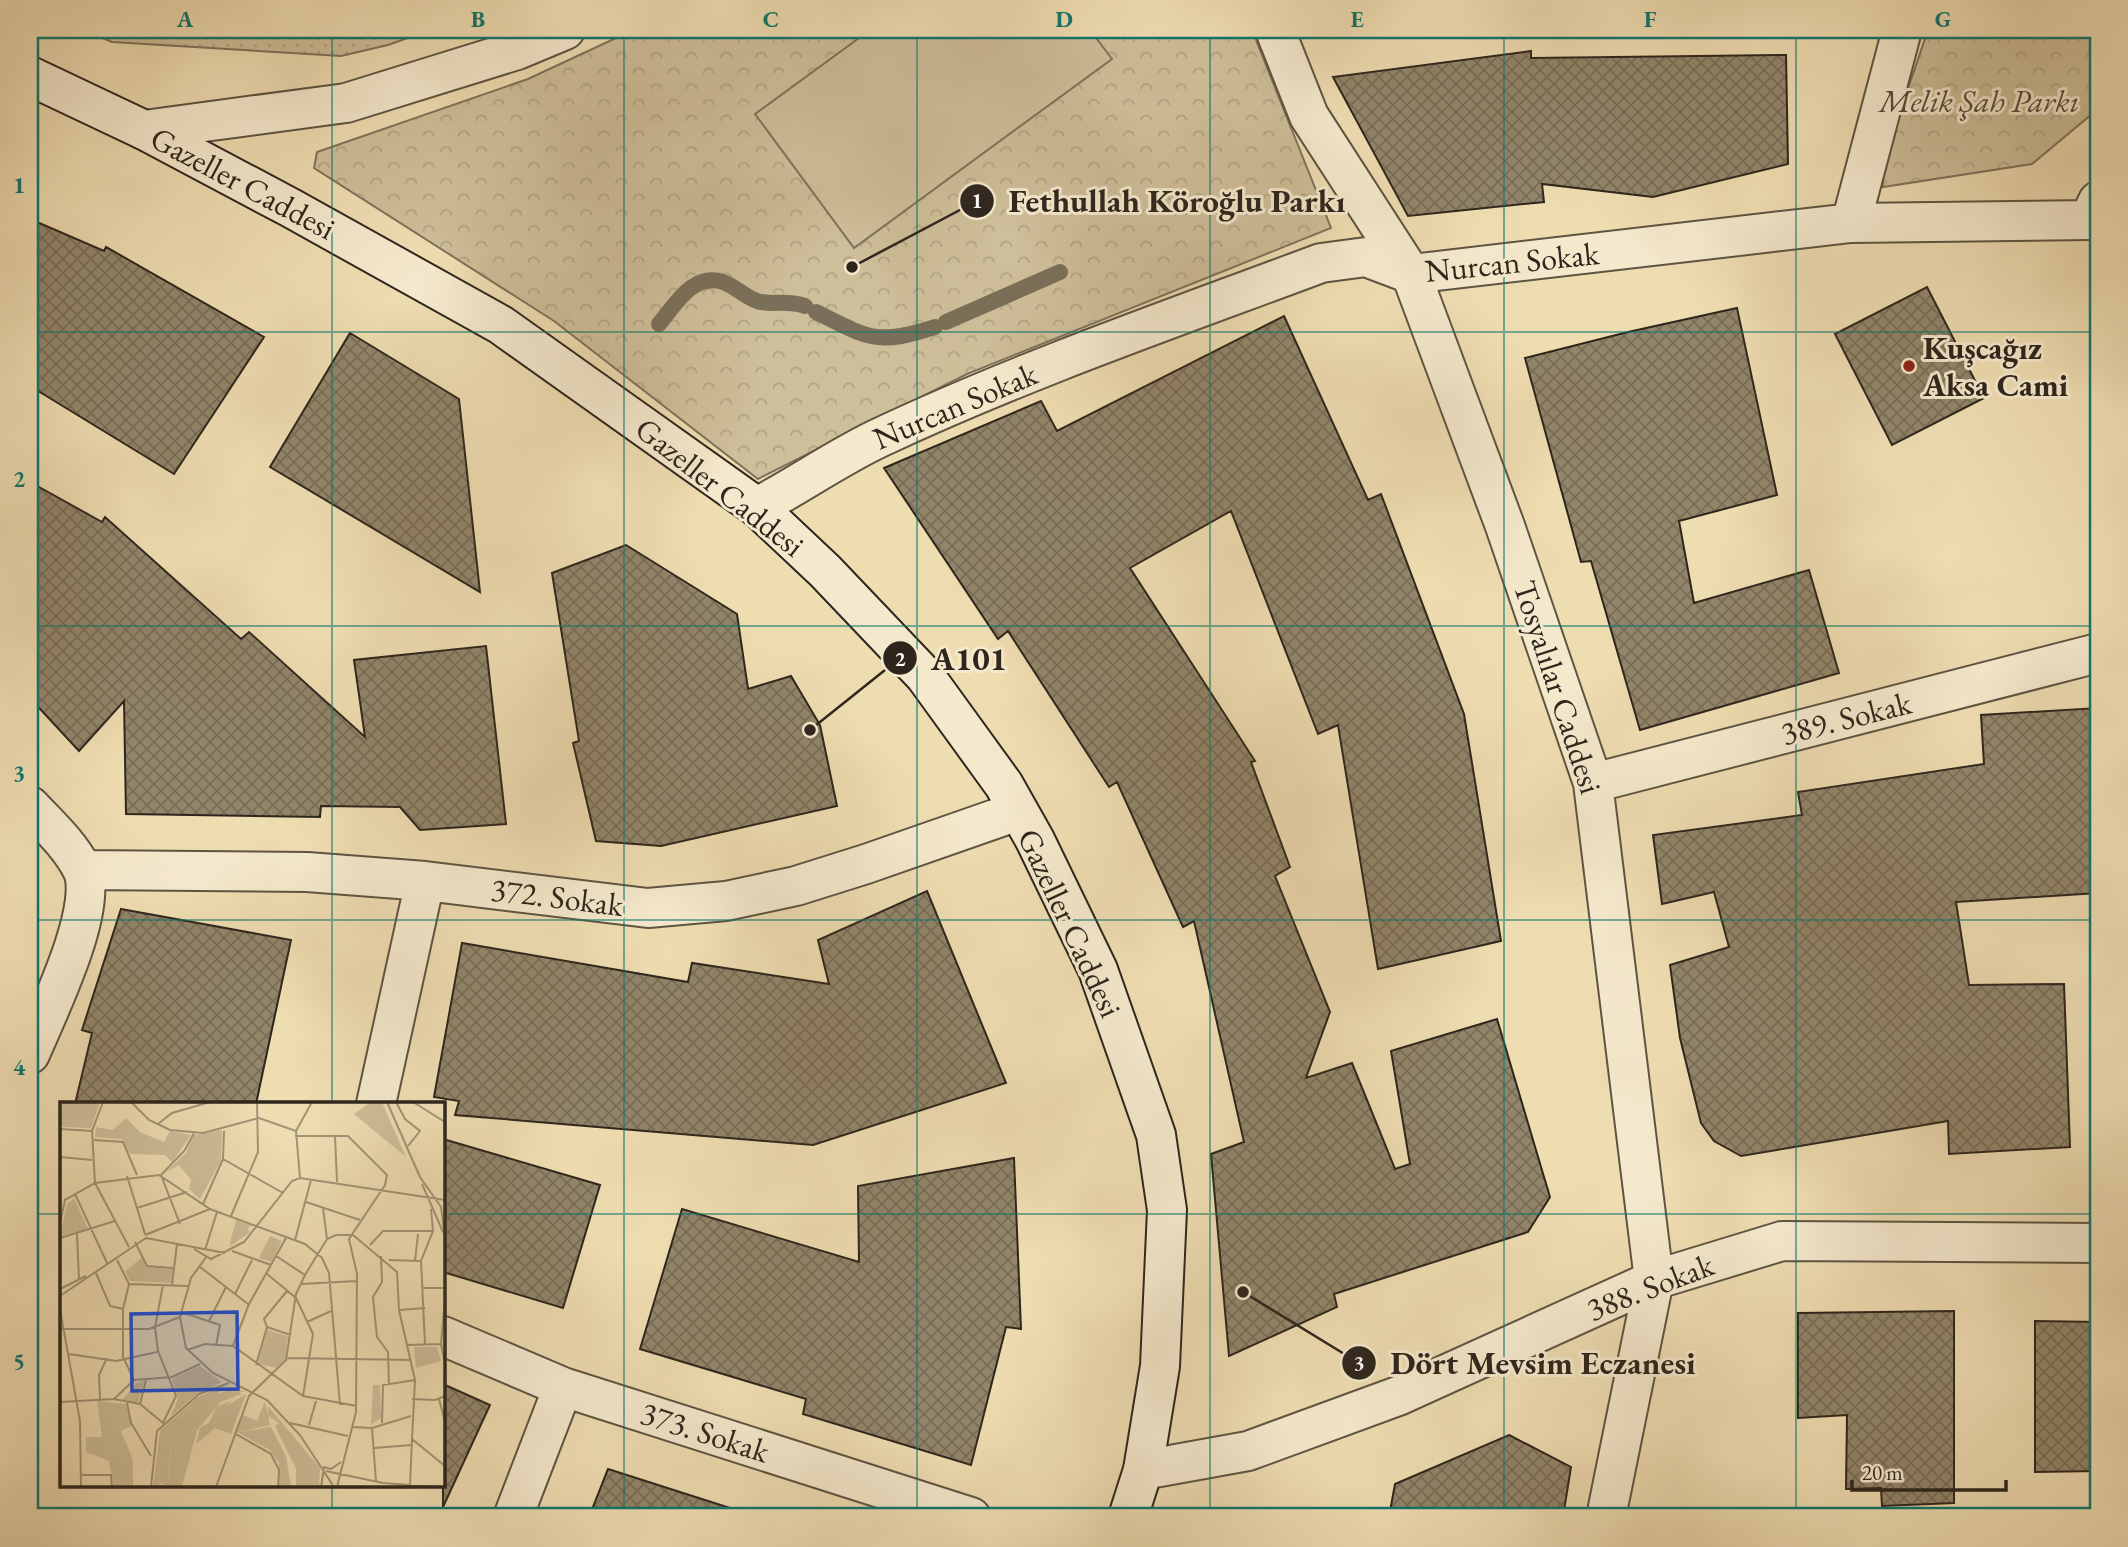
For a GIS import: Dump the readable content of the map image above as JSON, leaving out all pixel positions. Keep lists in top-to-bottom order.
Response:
{
  "streets": {
    "street": [
      "Gazeller Caddesi",
      "Nurcan Sokak",
      "Tosyalılar Caddesi",
      "389. Sokak",
      "372. Sokak",
      "388. Sokak",
      "373. Sokak"
    ]
  },
  "crossings": [
    ["Gazeller Caddesi", "Nurcan Sokak"],
    ["Gazeller Caddesi", "372. Sokak"],
    ["Gazeller Caddesi", "388. Sokak"],
    ["Nurcan Sokak", "Tosyalılar Caddesi"],
    ["Tosyalılar Caddesi", "389. Sokak"],
    ["Tosyalılar Caddesi", "388. Sokak"]
  ],
  "parks": ["Melik Şah Parkı"],
  "places": [
    "Fethullah Köroğlu Parkı",
    "Kuşcağız Aksa Cami",
    "A101",
    "Dört Mevsim Eczanesi"
  ],
  "scale_bar": "20 m",
  "grid": {
    "columns": [
      "A",
      "B",
      "C",
      "D",
      "E",
      "F",
      "G"
    ],
    "rows": [
      "1",
      "2",
      "3",
      "4",
      "5"
    ]
  }
}
